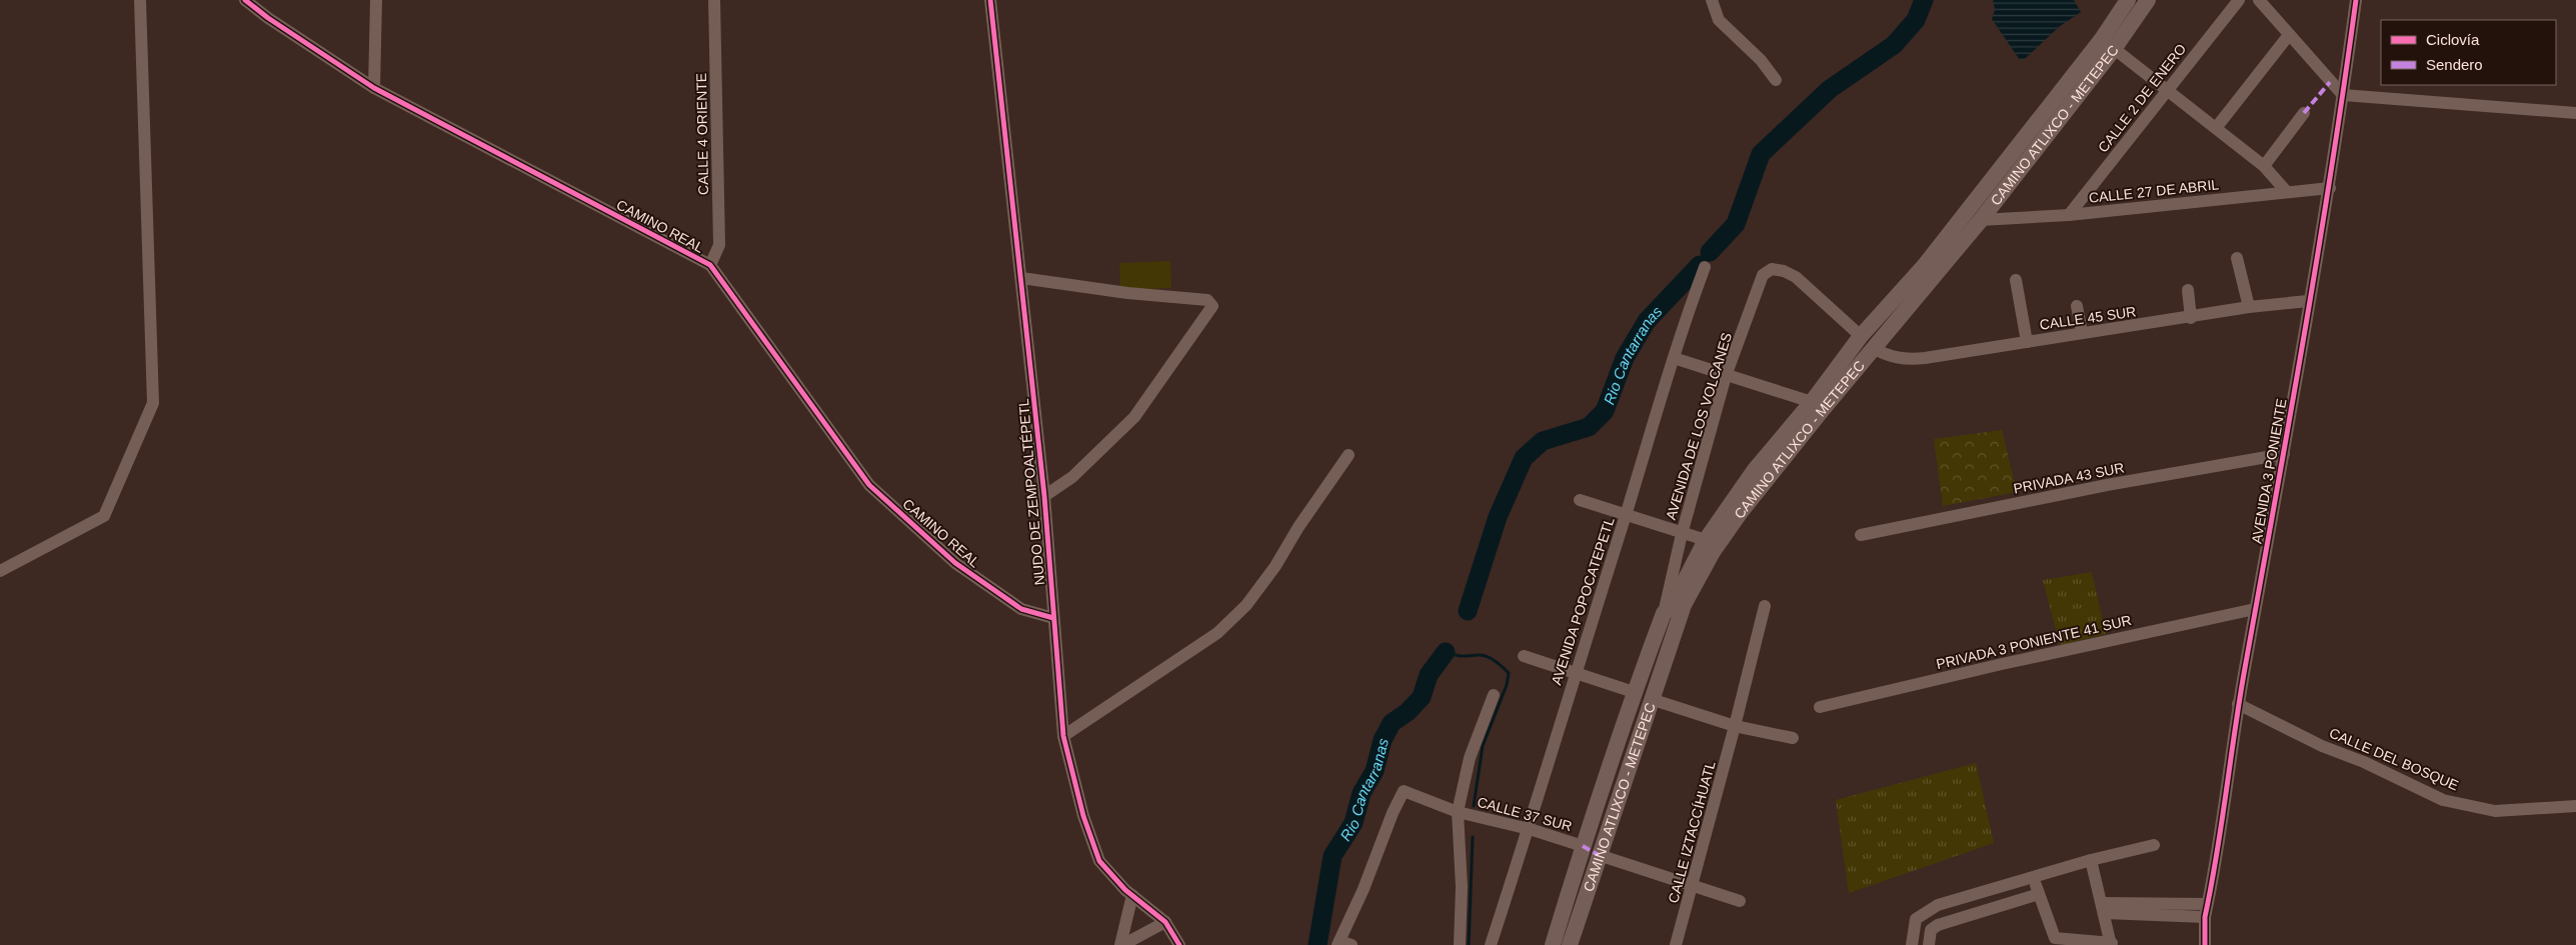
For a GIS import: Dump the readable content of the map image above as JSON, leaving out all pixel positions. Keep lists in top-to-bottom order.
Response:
{
  "streets": {
    "main road": ["CAMINO ATLIXCO - METEPEC"],
    "street": [
      "CALLE 2 DE ENERO",
      "CALLE 4 ORIENTE",
      "CALLE 27 DE ABRIL",
      "CAMINO REAL",
      "CALLE 45 SUR",
      "AVENIDA DE LOS VOLCANES",
      "AVENIDA 3 PONIENTE",
      "PRIVADA 43 SUR",
      "NUDO DE ZEMPOALTÉPETL",
      "AVENIDA POPOCATEPETL",
      "PRIVADA 3 PONIENTE 41 SUR",
      "CALLE DEL BOSQUE",
      "CALLE 37 SUR",
      "CALLE IZTACCÍHUATL"
    ]
  },
  "crossings": [
    ["CALLE 2 DE ENERO", "CALLE 27 DE ABRIL"],
    ["CAMINO ATLIXCO - METEPEC", "CALLE 27 DE ABRIL"],
    ["CAMINO ATLIXCO - METEPEC", "CALLE 45 SUR"],
    ["CALLE 4 ORIENTE", "CAMINO REAL"],
    ["CALLE 27 DE ABRIL", "AVENIDA 3 PONIENTE"],
    ["CAMINO REAL", "NUDO DE ZEMPOALTÉPETL"],
    ["CALLE 45 SUR", "AVENIDA 3 PONIENTE"],
    ["AVENIDA 3 PONIENTE", "PRIVADA 43 SUR"],
    ["AVENIDA 3 PONIENTE", "PRIVADA 3 PONIENTE 41 SUR"],
    ["AVENIDA 3 PONIENTE", "CALLE DEL BOSQUE"],
    ["AVENIDA POPOCATEPETL", "CALLE 37 SUR"]
  ],
  "water": ["Rio Cantarranas"],
  "legend": ["Ciclovía", "Sendero"]
}
